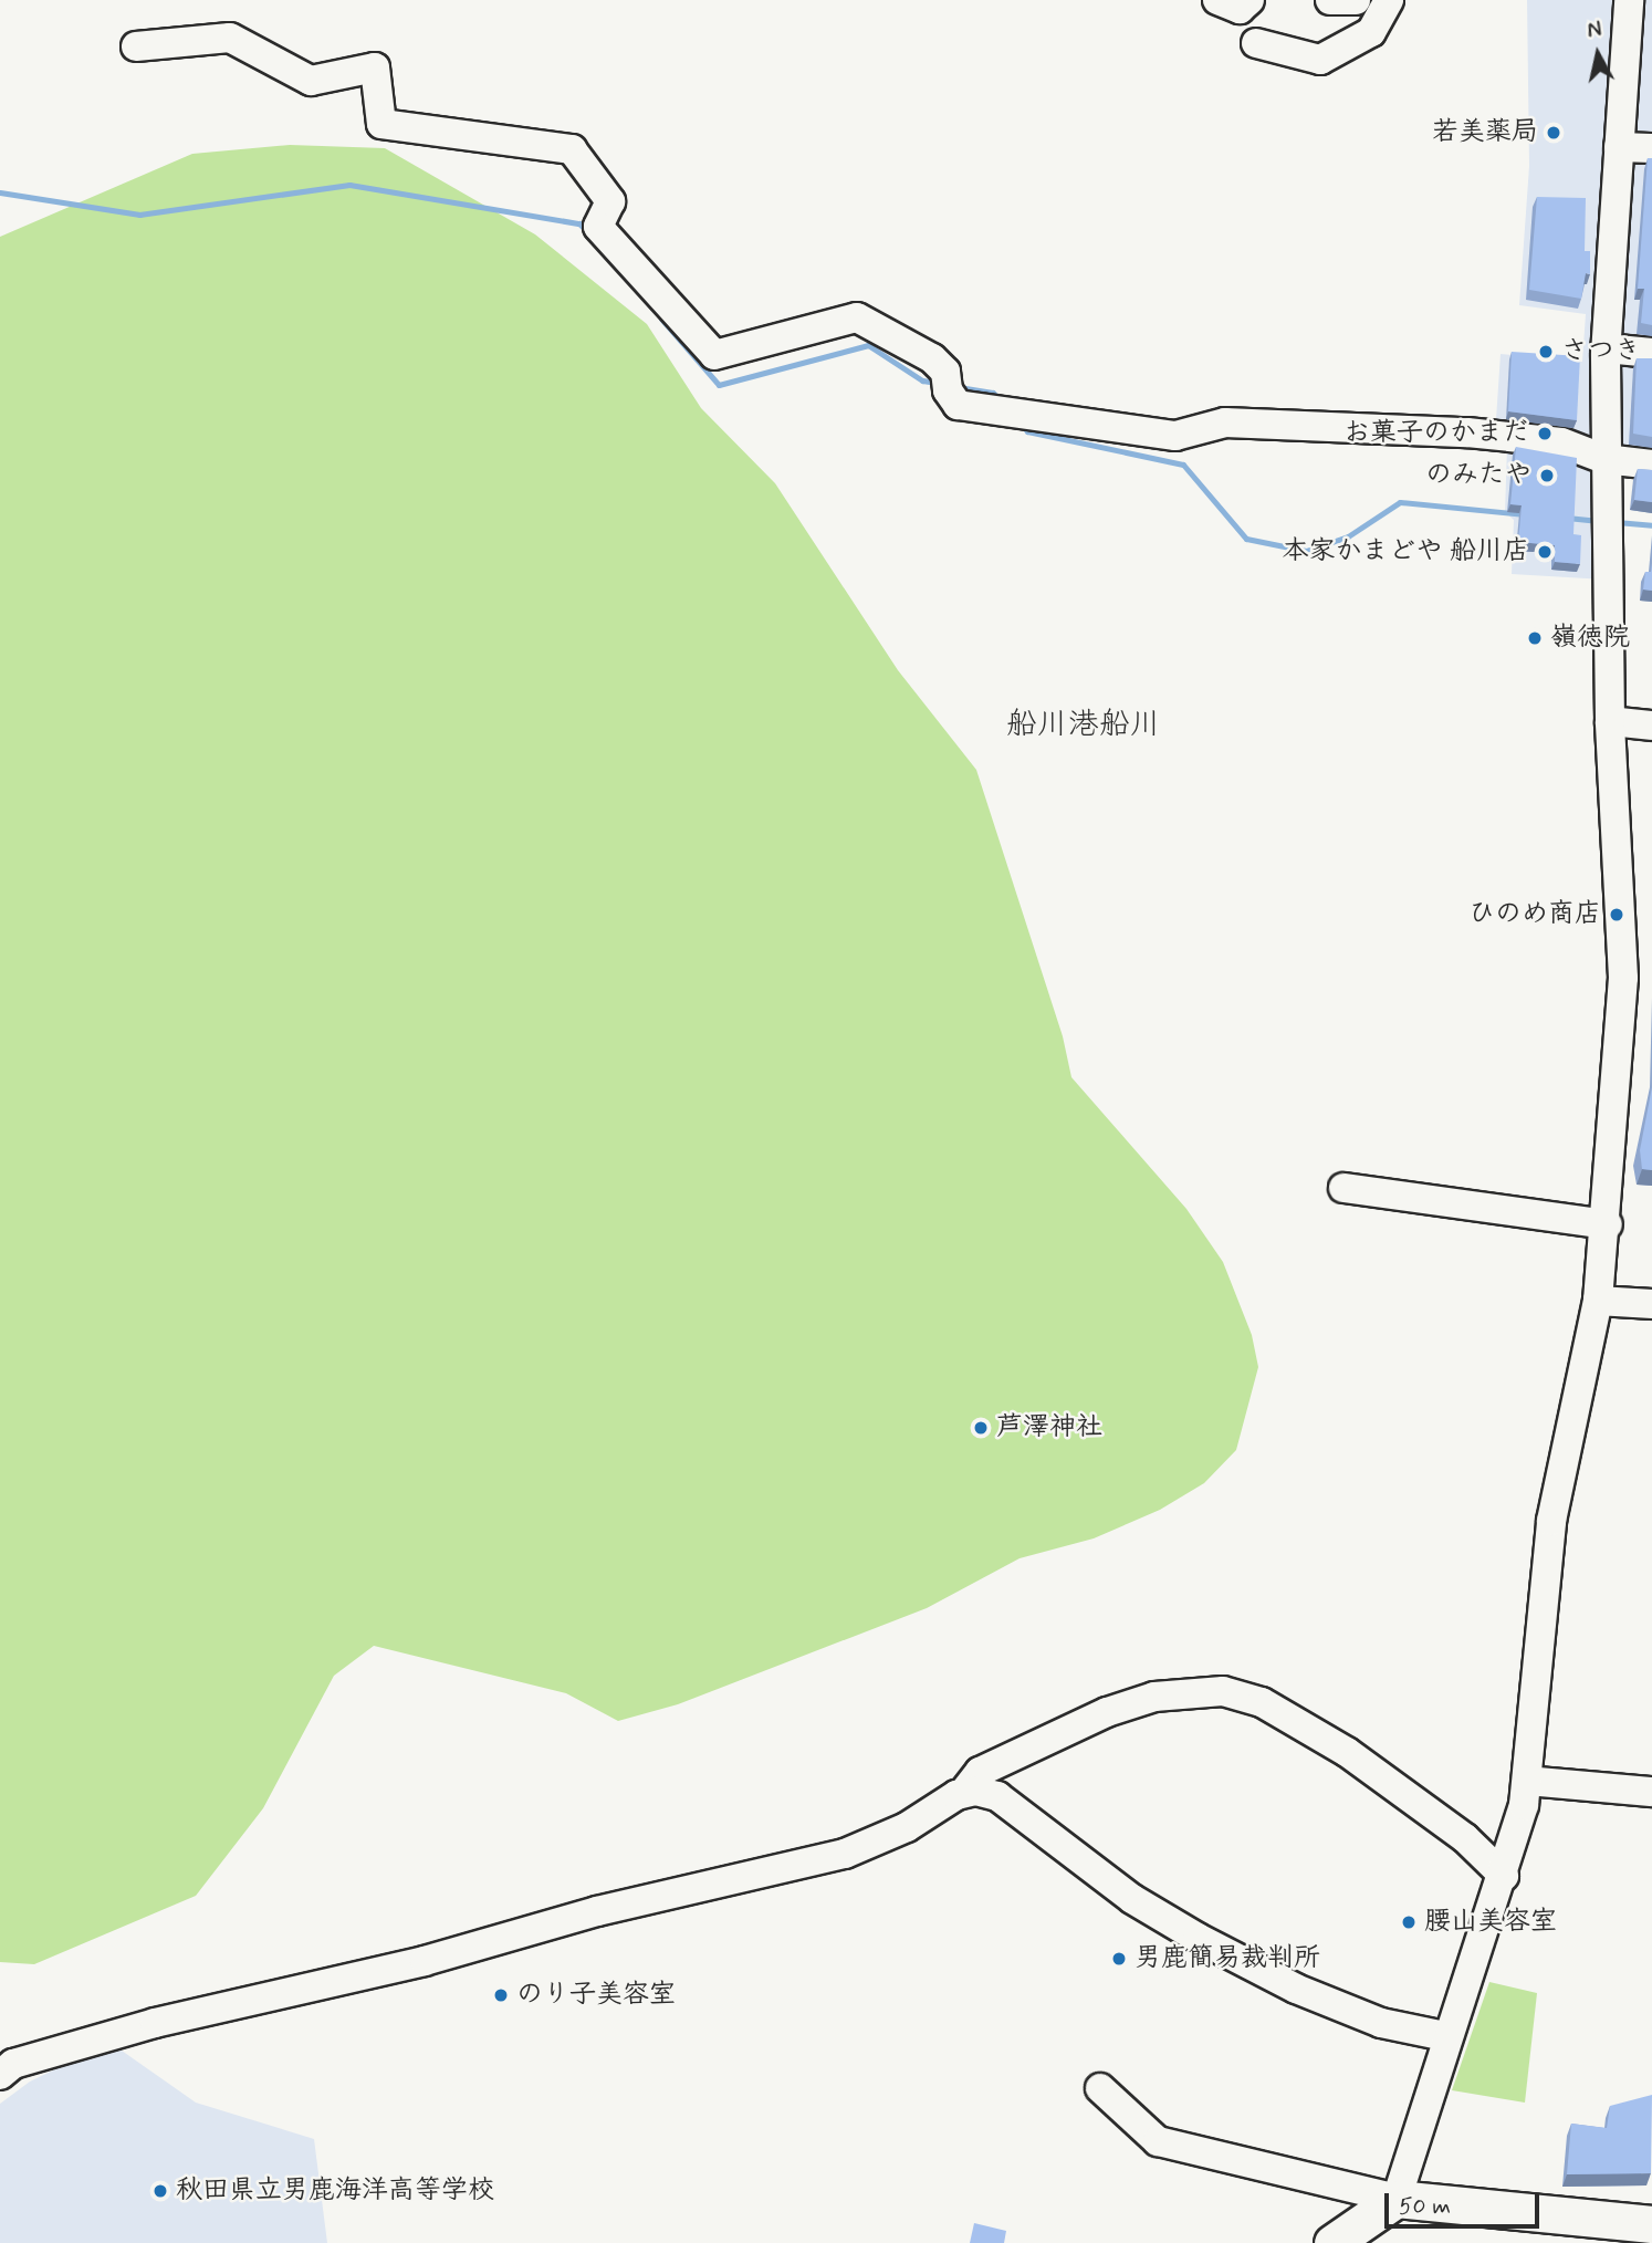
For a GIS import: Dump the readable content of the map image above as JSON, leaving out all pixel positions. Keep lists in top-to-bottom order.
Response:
{
  "districts": ["船川港船川"],
  "places": [
    "若美薬局",
    "さつき",
    "お菓子のかまだ",
    "のみたや",
    "本家かまどや 船川店",
    "嶺徳院",
    "ひのめ商店",
    "芦澤神社",
    "腰山美容室",
    "男鹿簡易裁判所",
    "のり子美容室",
    "秋田県立男鹿海洋高等学校"
  ],
  "scale_bar": "50 m",
  "north": "top"
}
